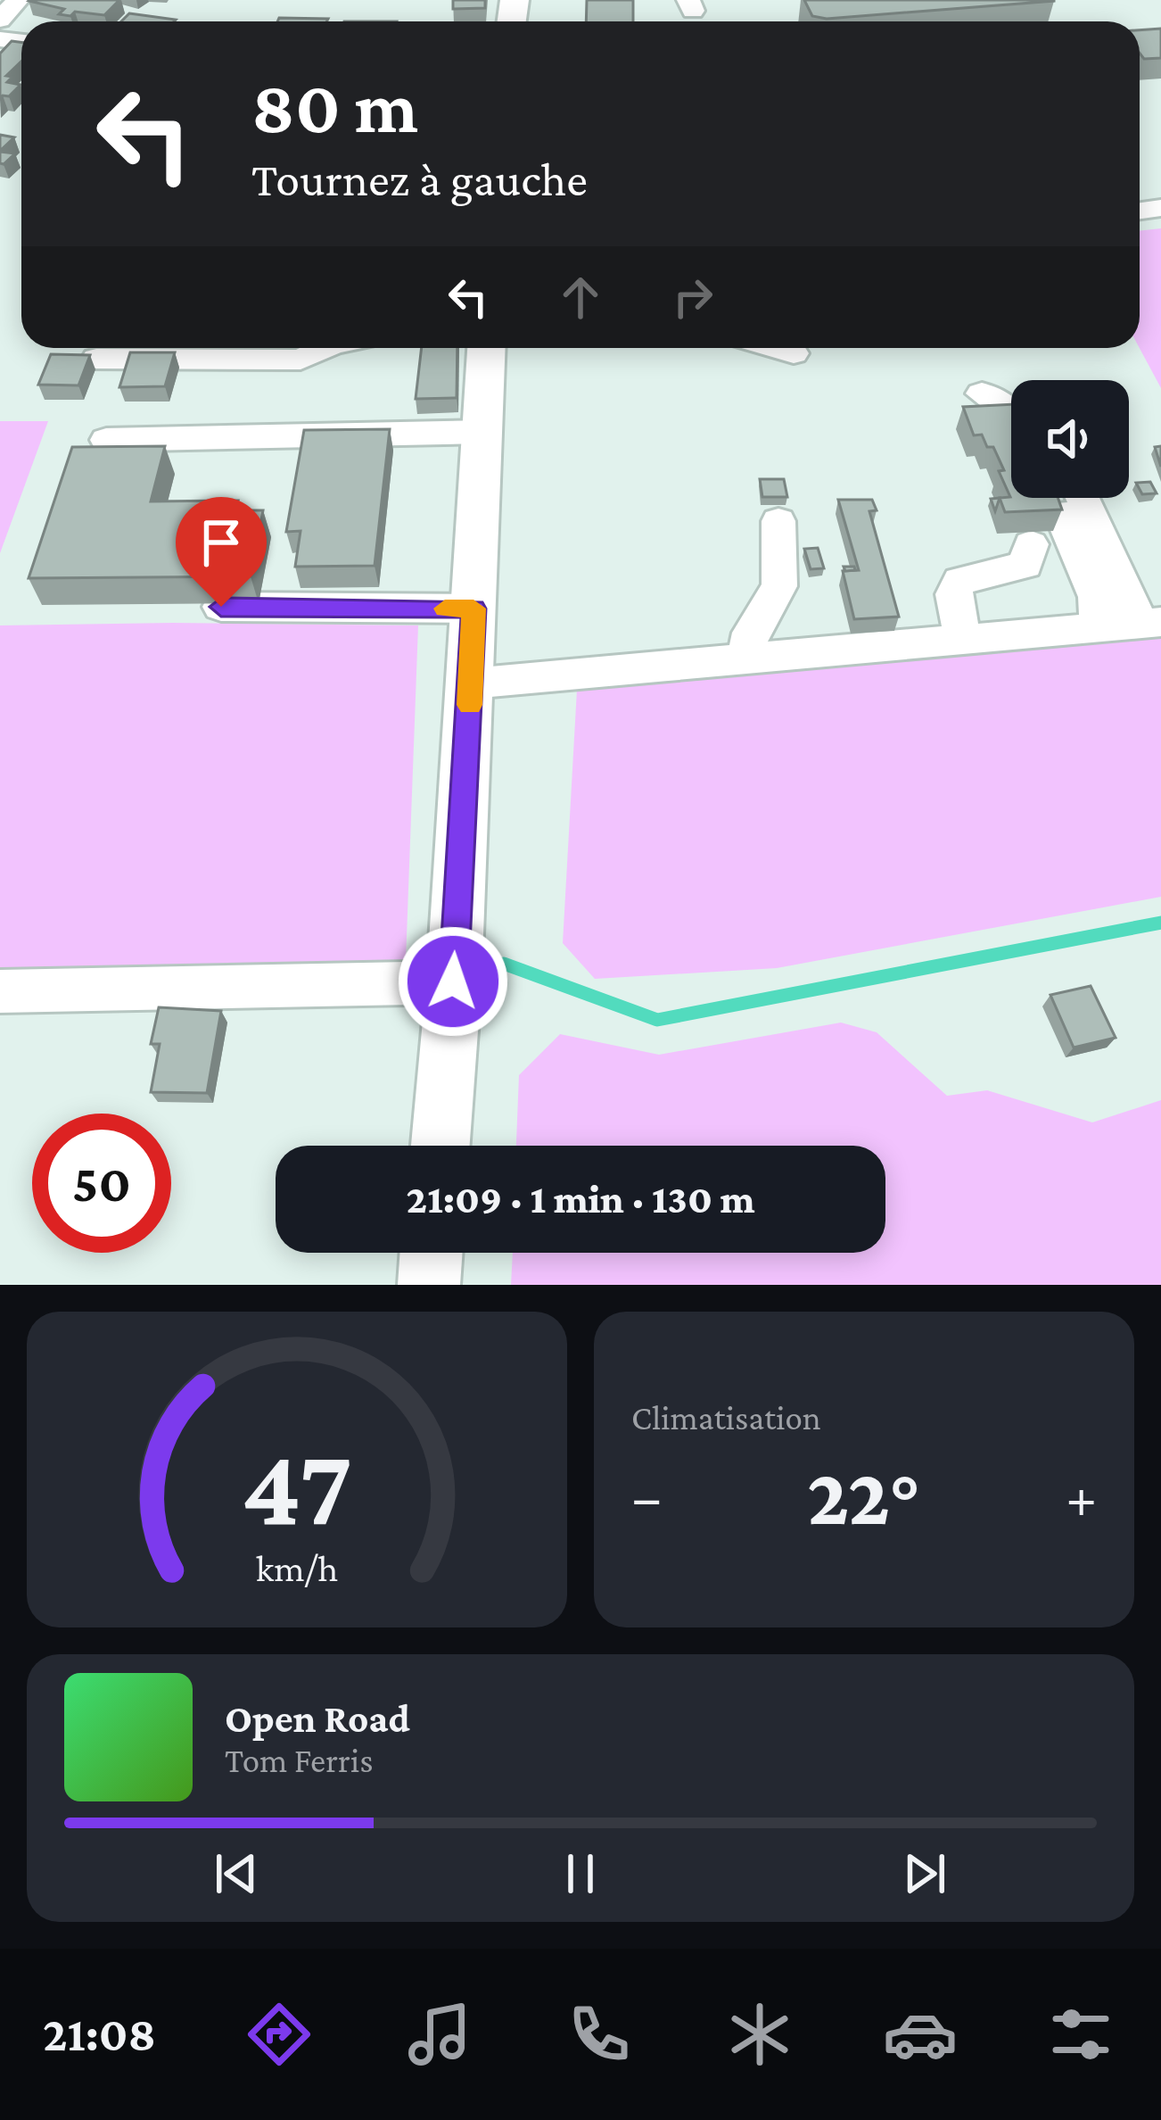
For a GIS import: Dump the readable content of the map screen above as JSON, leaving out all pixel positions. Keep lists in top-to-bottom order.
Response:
{
  "page": {
    "turn": ["80 m", "Tournez à gauche"],
    "limit": "50",
    "trip": "21:09 · 1 min · 130 m",
    "tile": "Climatisation",
    "heat": ["−", "22°", "+"],
    "song": ["Open Road", "Tom Ferris"],
    "tabs": "21:08",
    "gauge": ["47", "km/h"]
  }
}
